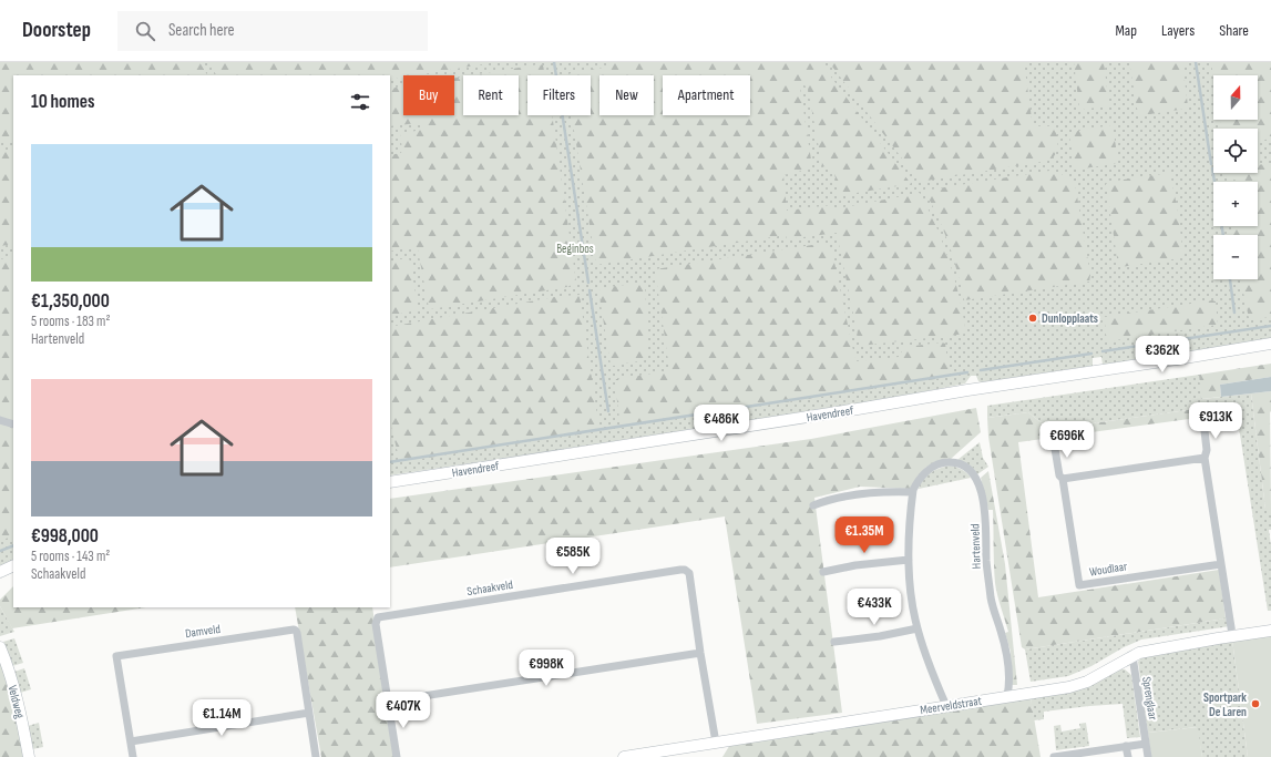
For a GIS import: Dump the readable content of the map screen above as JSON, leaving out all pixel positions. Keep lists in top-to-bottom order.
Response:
{
  "streets": {
    "street": [
      "Havendreef",
      "Hartenveld",
      "Woudlaar",
      "Schaakveld",
      "Damveld",
      "Sprenglaar",
      "Veldweg",
      "Meerveldstraat"
    ]
  },
  "crossings": [
    ["Hartenveld", "Meerveldstraat"],
    ["Schaakveld", "Meerveldstraat"],
    ["Sprenglaar", "Meerveldstraat"]
  ],
  "parks": ["Beginbos"],
  "places": ["Dunlopplaats", "Sportpark De Laren"],
  "north": "top",
  "page": {
    "header": "Doorstep",
    "search": "Search here",
    "nav": ["Map", "Layers", "Share"],
    "map_buttons": ["+", "−"],
    "chip": [
      "Buy",
      "Rent",
      "Filters",
      "New",
      "Apartment"
    ],
    "heading": "10 homes",
    "list": [
      {
        "name": "€1,350,000",
        "note": "5 rooms · 183 m² · Hartenveld"
      },
      {
        "name": "€998,000",
        "note": "5 rooms · 143 m² · Schaakveld"
      }
    ],
    "price": [
      "€362K",
      "€913K",
      "€486K",
      "€696K",
      "€1.35M",
      "€585K",
      "€433K",
      "€998K",
      "€407K",
      "€1.14M"
    ]
  }
}
